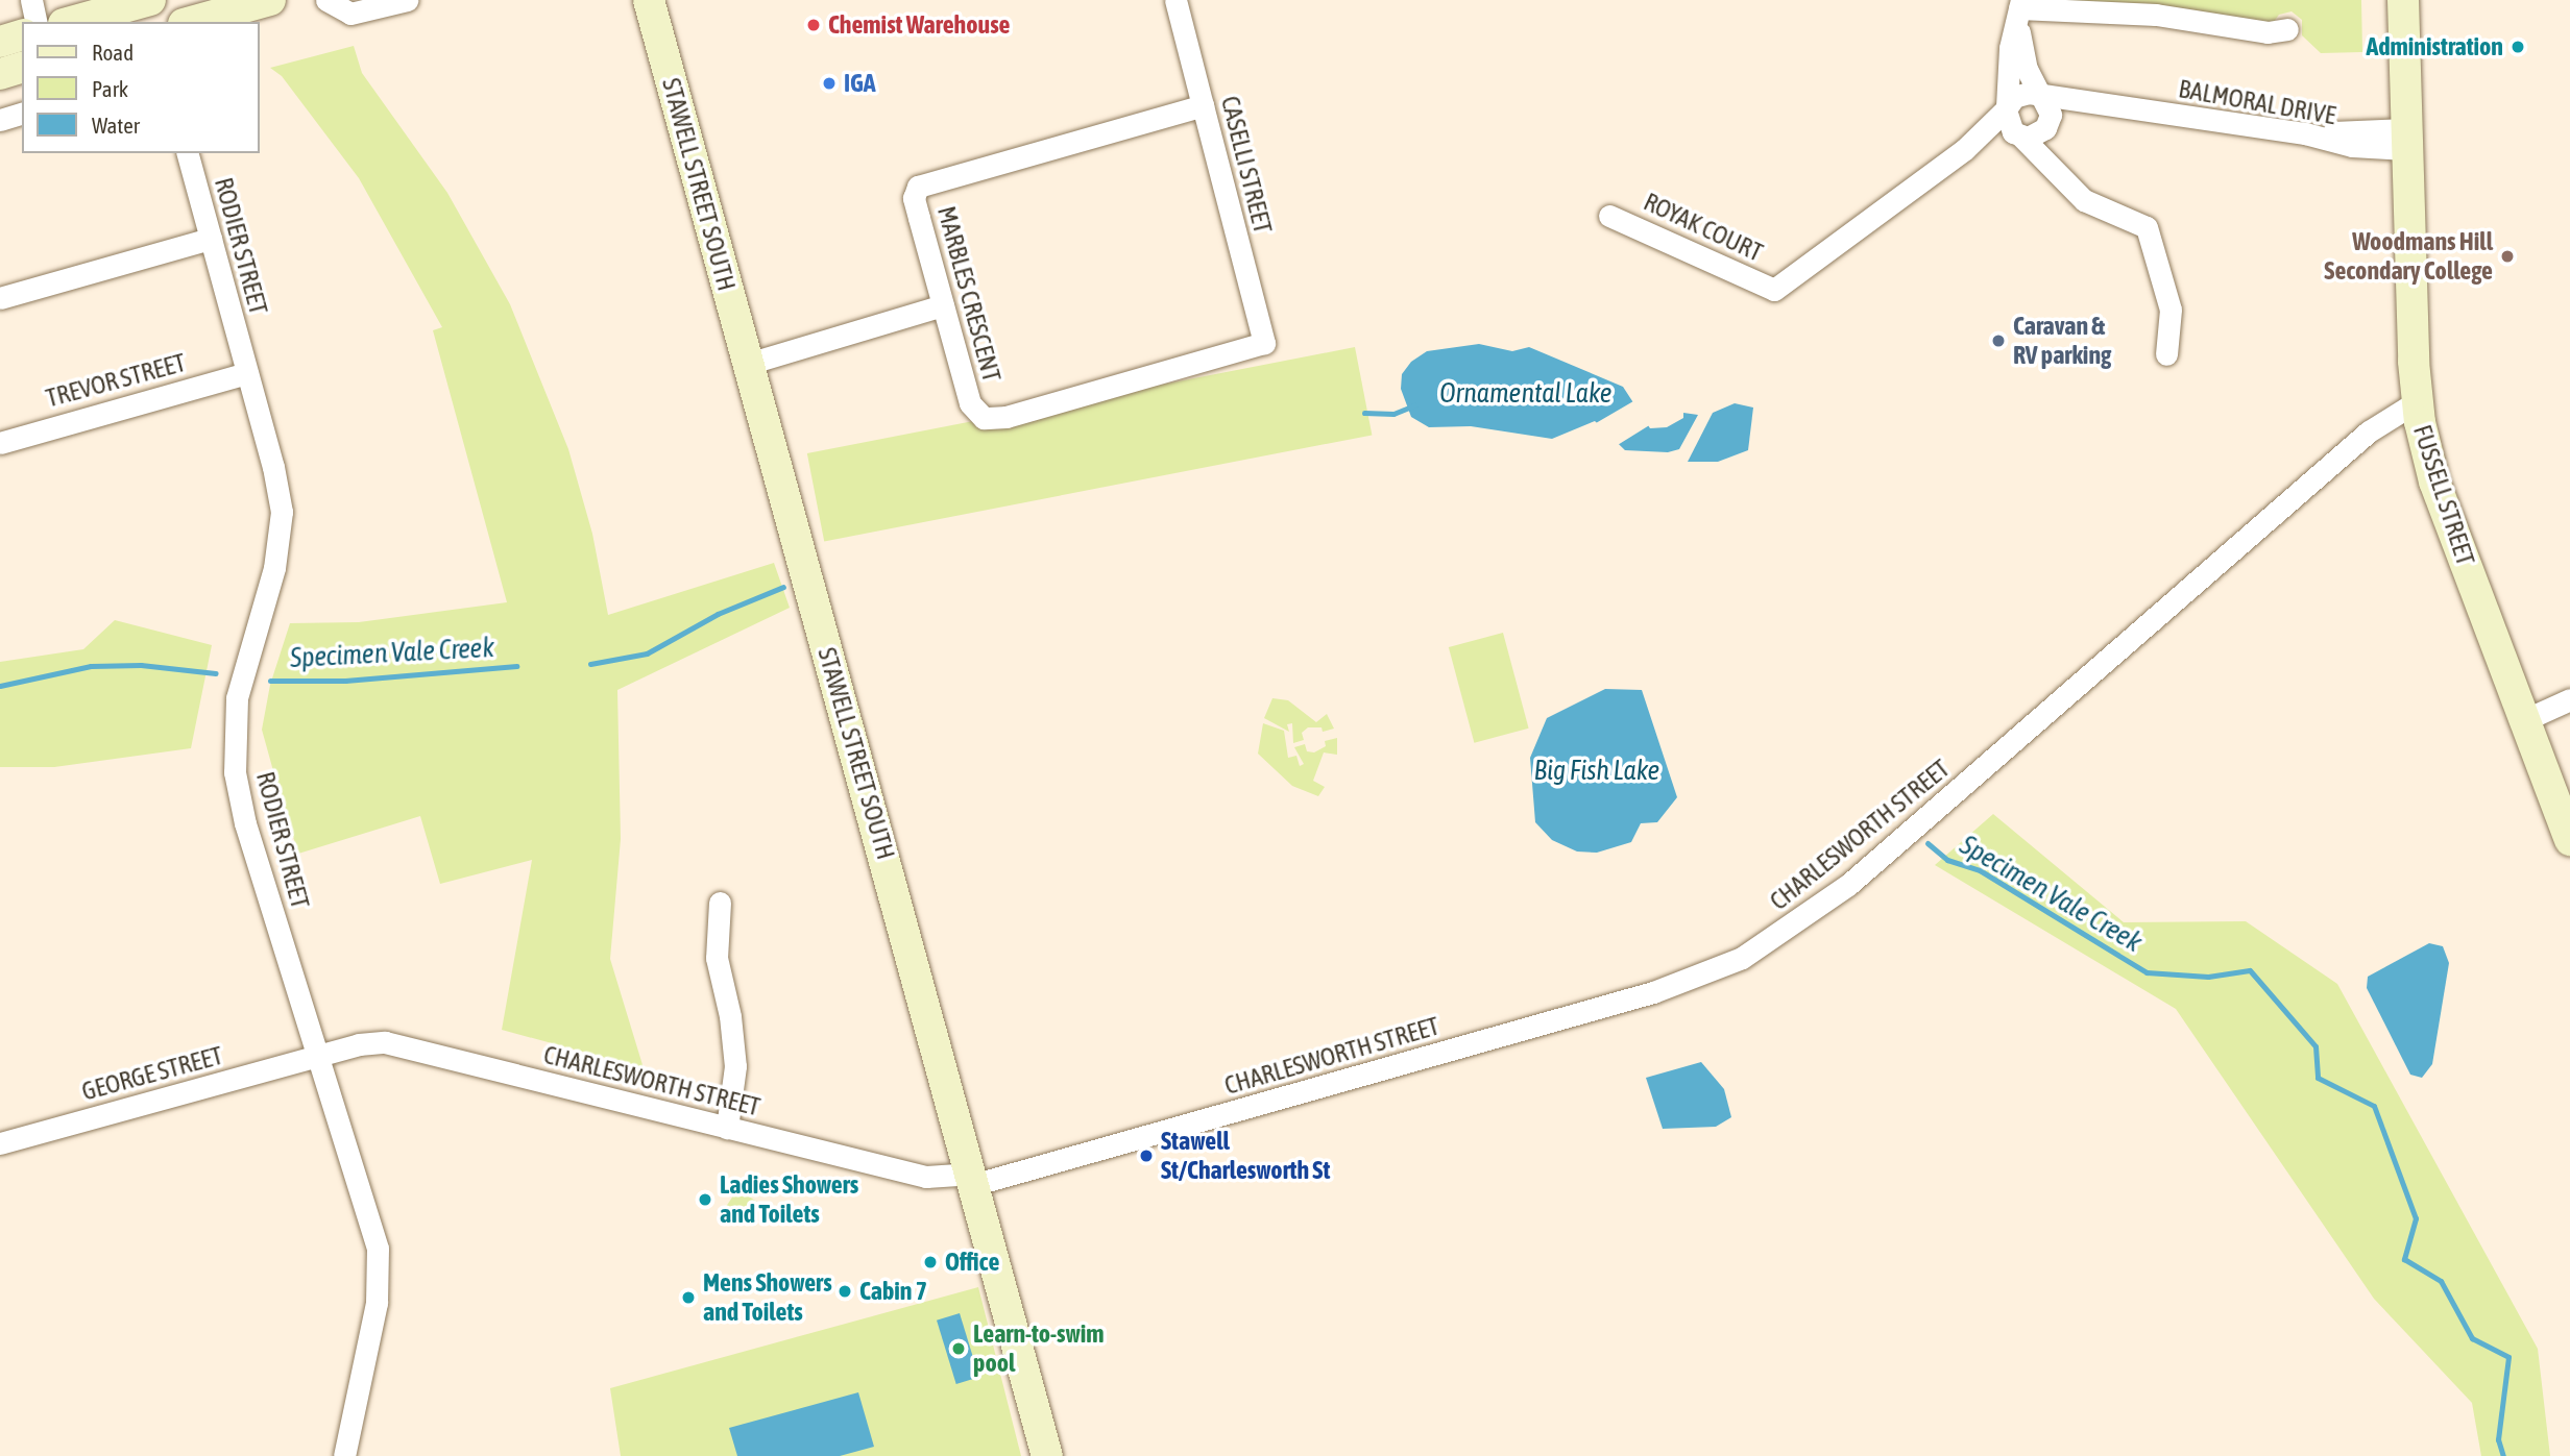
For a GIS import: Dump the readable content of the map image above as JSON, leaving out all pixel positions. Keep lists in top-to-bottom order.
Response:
{
  "streets": {
    "street": [
      "BALMORAL DRIVE",
      "CASELLI STREET",
      "STAWELL STREET SOUTH",
      "ROYAK COURT",
      "RODIER STREET",
      "MARBLES CRESCENT",
      "TREVOR STREET",
      "FUSSELL STREET",
      "CHARLESWORTH STREET",
      "GEORGE STREET"
    ]
  },
  "crossings": [
    ["BALMORAL DRIVE", "FUSSELL STREET"],
    ["CASELLI STREET", "MARBLES CRESCENT"],
    ["STAWELL STREET SOUTH", "CHARLESWORTH STREET"],
    ["RODIER STREET", "TREVOR STREET"],
    ["RODIER STREET", "CHARLESWORTH STREET"],
    ["RODIER STREET", "GEORGE STREET"],
    ["FUSSELL STREET", "CHARLESWORTH STREET"],
    ["CHARLESWORTH STREET", "GEORGE STREET"]
  ],
  "water": ["Ornamental Lake", "Specimen Vale Creek", "Big Fish Lake"],
  "places": [
    "Chemist Warehouse",
    "Administration",
    "IGA",
    "Woodmans Hill Secondary College",
    "Caravan & RV parking",
    "Stawell St/Charlesworth St",
    "Ladies Showers and Toilets",
    "Office",
    "Cabin 7",
    "Mens Showers and Toilets",
    "Learn-to-swim pool"
  ],
  "legend": ["Road", "Park", "Water"]
}
